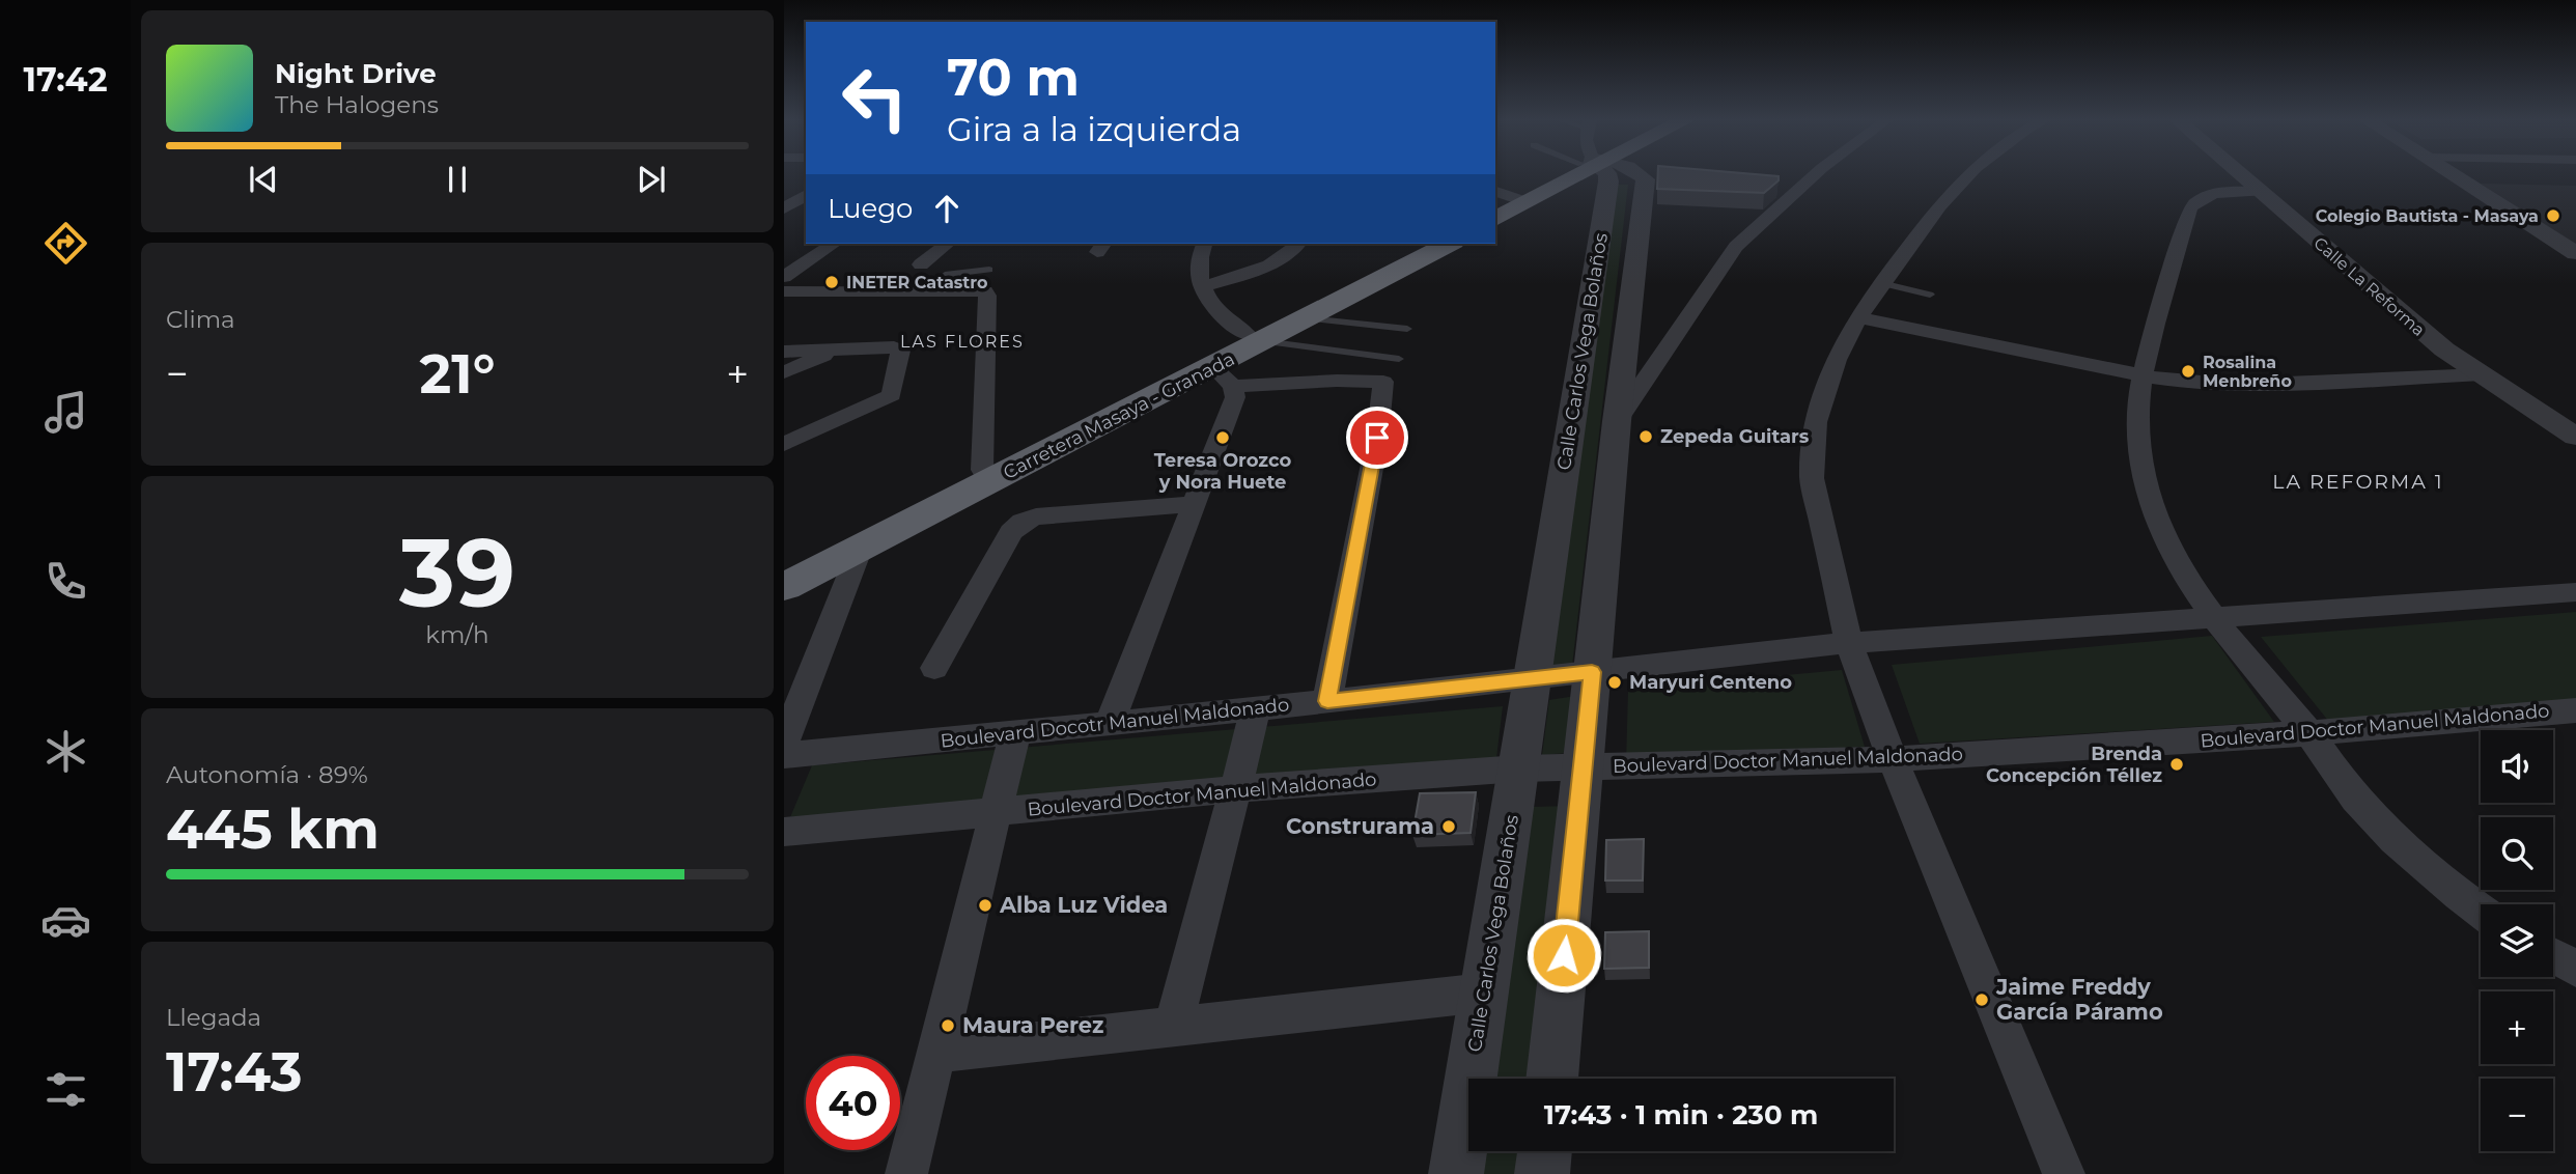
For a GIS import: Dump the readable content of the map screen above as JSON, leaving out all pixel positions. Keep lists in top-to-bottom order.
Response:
{
  "streets": {
    "highway": ["Carretera Masaya - Granada"],
    "street": [
      "Calle La Reforma",
      "Calle Carlos Vega Bolaños",
      "Boulevard Docotr Manuel Maldonado",
      "Boulevard Doctor Manuel Maldonado"
    ]
  },
  "crossings": [
    ["Calle Carlos Vega Bolaños", "Boulevard Docotr Manuel Maldonado"],
    ["Calle Carlos Vega Bolaños", "Boulevard Doctor Manuel Maldonado"]
  ],
  "districts": ["LAS FLORES", "LA REFORMA 1"],
  "places": [
    "Colegio Bautista - Masaya",
    "INETER Catastro",
    "Rosalina Menbreño",
    "Zepeda Guitars",
    "Teresa Orozco y Nora Huete",
    "Maryuri Centeno",
    "Brenda Concepción Téllez",
    "Construrama",
    "Alba Luz Videa",
    "Jaime Freddy García Páramo",
    "Maura Perez"
  ],
  "page": {
    "tabs": "17:42",
    "turn": ["70 m", "Gira a la izquierda"],
    "song": ["Night Drive", "The Halogens"],
    "then": "Luego",
    "tile": [
      "Clima",
      ["39", "km/h"],
      ["Autonomía · 89%", "445 km"],
      ["Llegada", "17:43"]
    ],
    "heat": ["−", "21°", "+"],
    "map_buttons": ["+", "−"],
    "limit": "40",
    "trip": "17:43 · 1 min · 230 m"
  }
}
